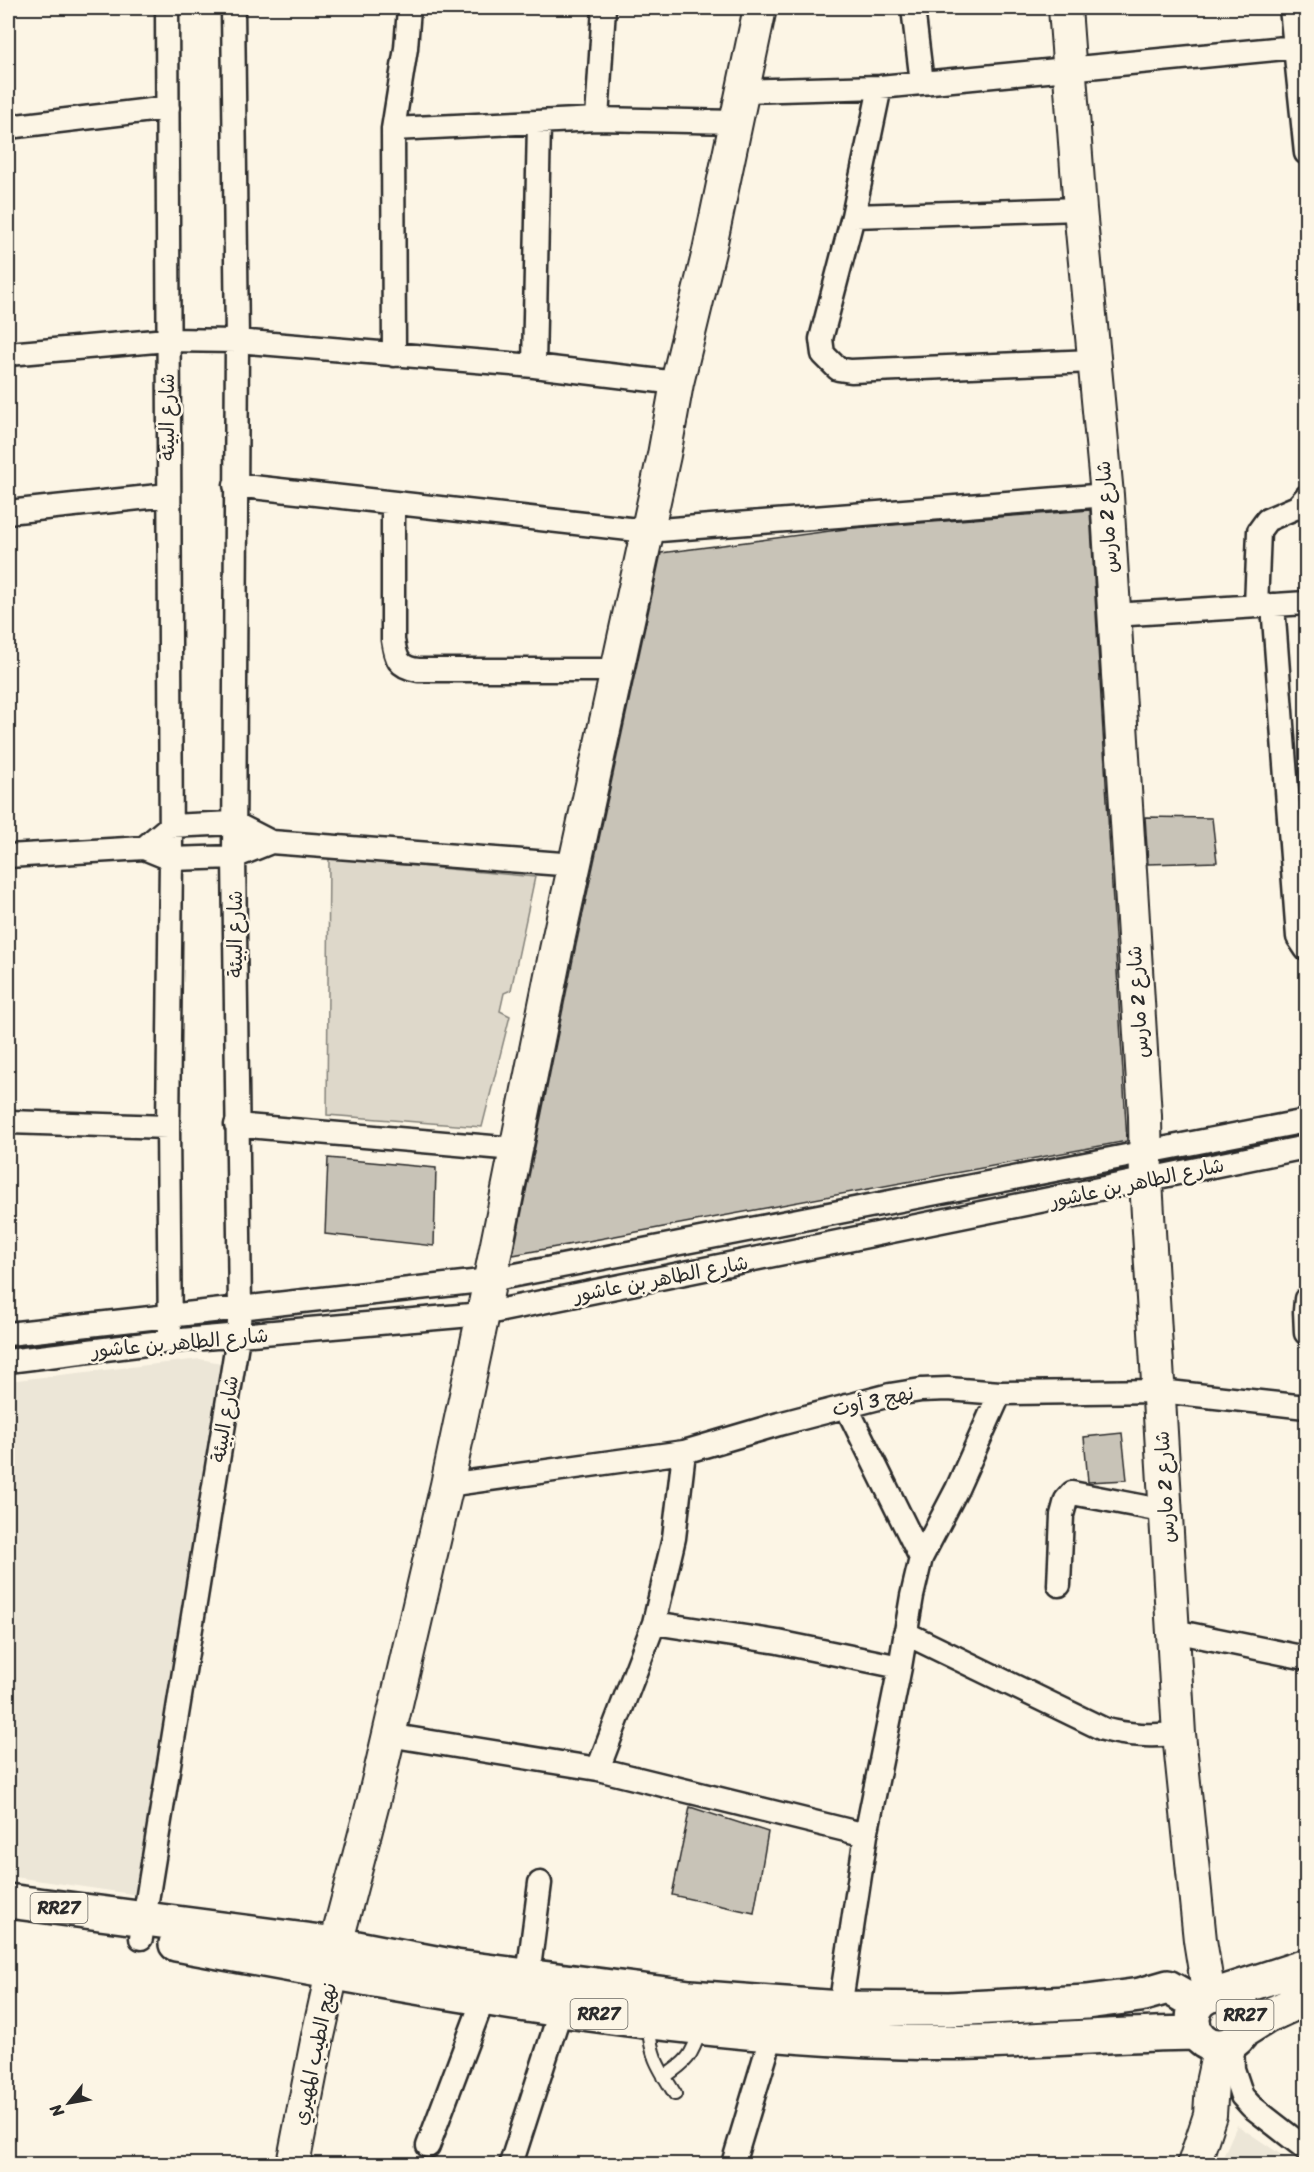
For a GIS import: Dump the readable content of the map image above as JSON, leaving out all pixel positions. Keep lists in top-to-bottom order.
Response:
{
  "streets": {
    "highway": ["RR27"],
    "street": [
      "شارع البيئة",
      "شارع 2 مارس",
      "شارع الطاهر بن عاشور",
      "نهج 3 أوت",
      "نهج الطيب المهيري"
    ]
  },
  "crossings": [
    ["شارع البيئة", "شارع الطاهر بن عاشور"],
    ["شارع البيئة", "RR27"],
    ["شارع 2 مارس", "شارع الطاهر بن عاشور"],
    ["شارع 2 مارس", "نهج 3 أوت"],
    ["شارع 2 مارس", "RR27"],
    ["شارع الطاهر بن عاشور", "نهج الطيب المهيري"],
    ["نهج 3 أوت", "نهج الطيب المهيري"],
    ["RR27", "نهج الطيب المهيري"]
  ],
  "north": "bottom left"
}
